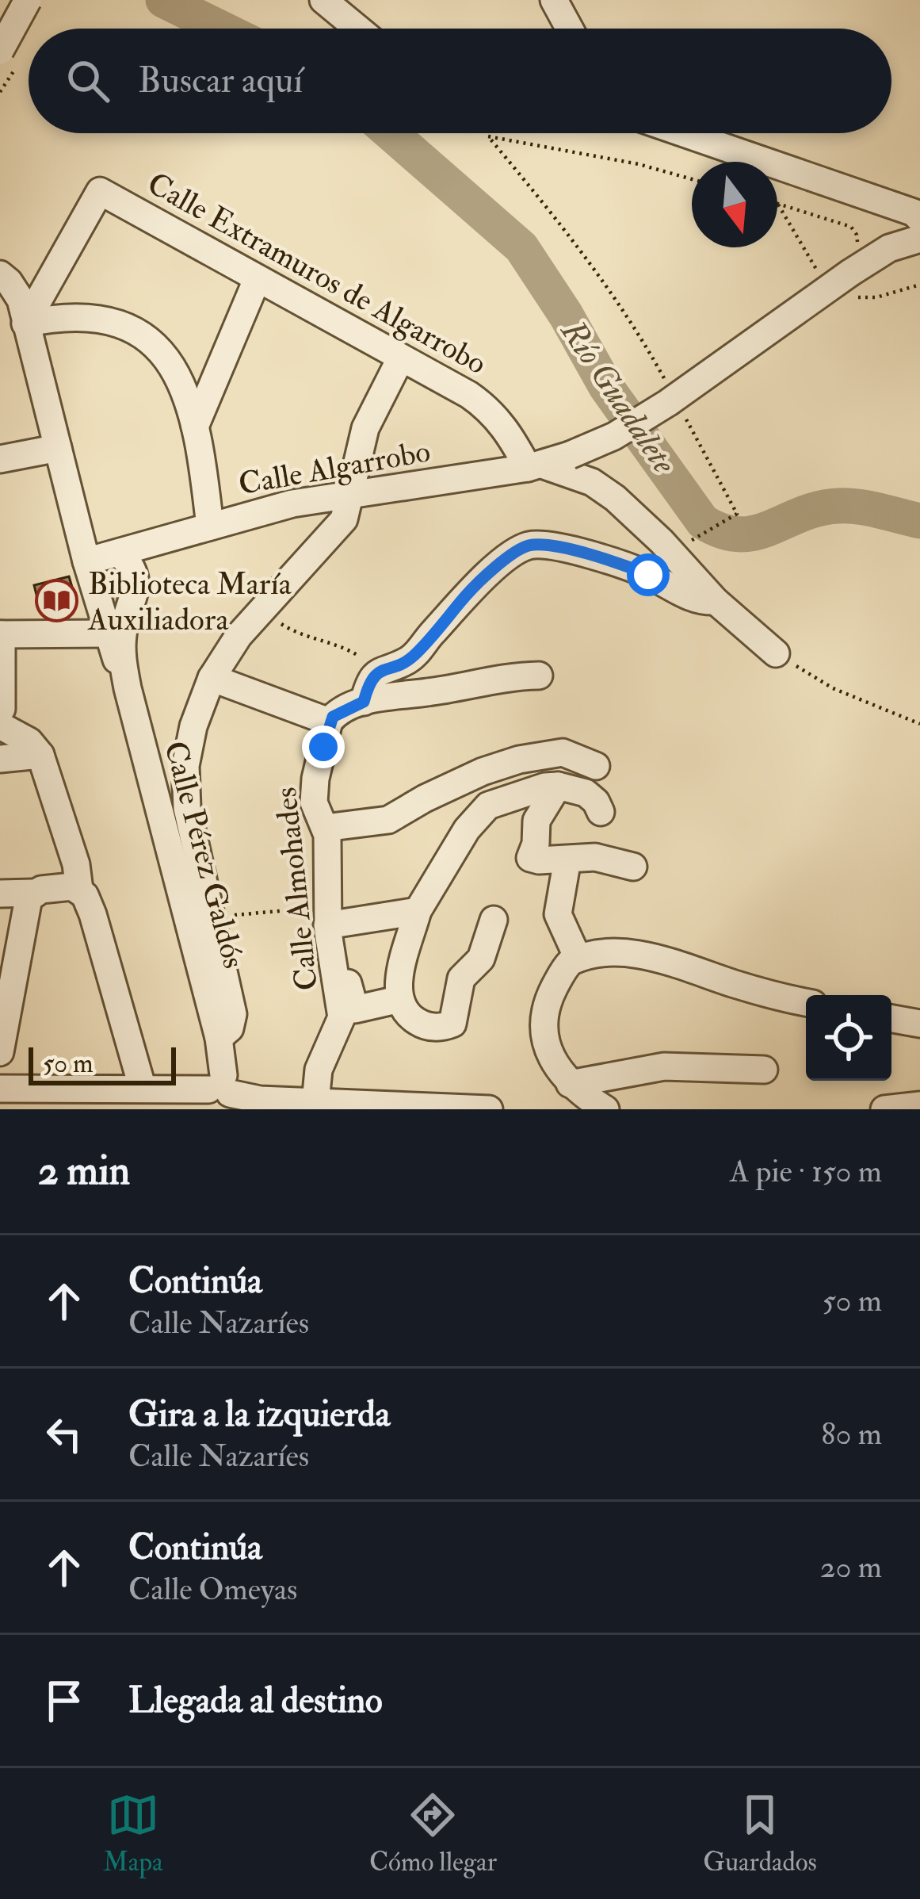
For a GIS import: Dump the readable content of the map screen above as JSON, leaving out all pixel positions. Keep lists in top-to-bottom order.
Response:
{
  "streets": {
    "street": [
      "Calle Extramuros de Algarrobo",
      "Calle Algarrobo",
      "Calle Pérez Galdós",
      "Calle Almohades"
    ]
  },
  "crossings": [
    ["Calle Extramuros de Algarrobo", "Calle Algarrobo"],
    ["Calle Extramuros de Algarrobo", "Calle Pérez Galdós"],
    ["Calle Algarrobo", "Calle Pérez Galdós"]
  ],
  "water": ["Río Guadalete"],
  "places": {
    "library": ["Biblioteca María Auxiliadora"]
  },
  "scale_bar": "50 m",
  "north": "bottom",
  "page": {
    "search": "Buscar aquí",
    "scale": "50 m",
    "heading": ["2 min", "A pie · 150 m"],
    "list": [
      ["Continúa", "Calle Nazaríes", "50 m"],
      ["Gira a la izquierda", "Calle Nazaríes", "80 m"],
      ["Continúa", "Calle Omeyas", "20 m"],
      "Llegada al destino"
    ],
    "nav": ["Mapa", "Cómo llegar", "Guardados"]
  }
}
